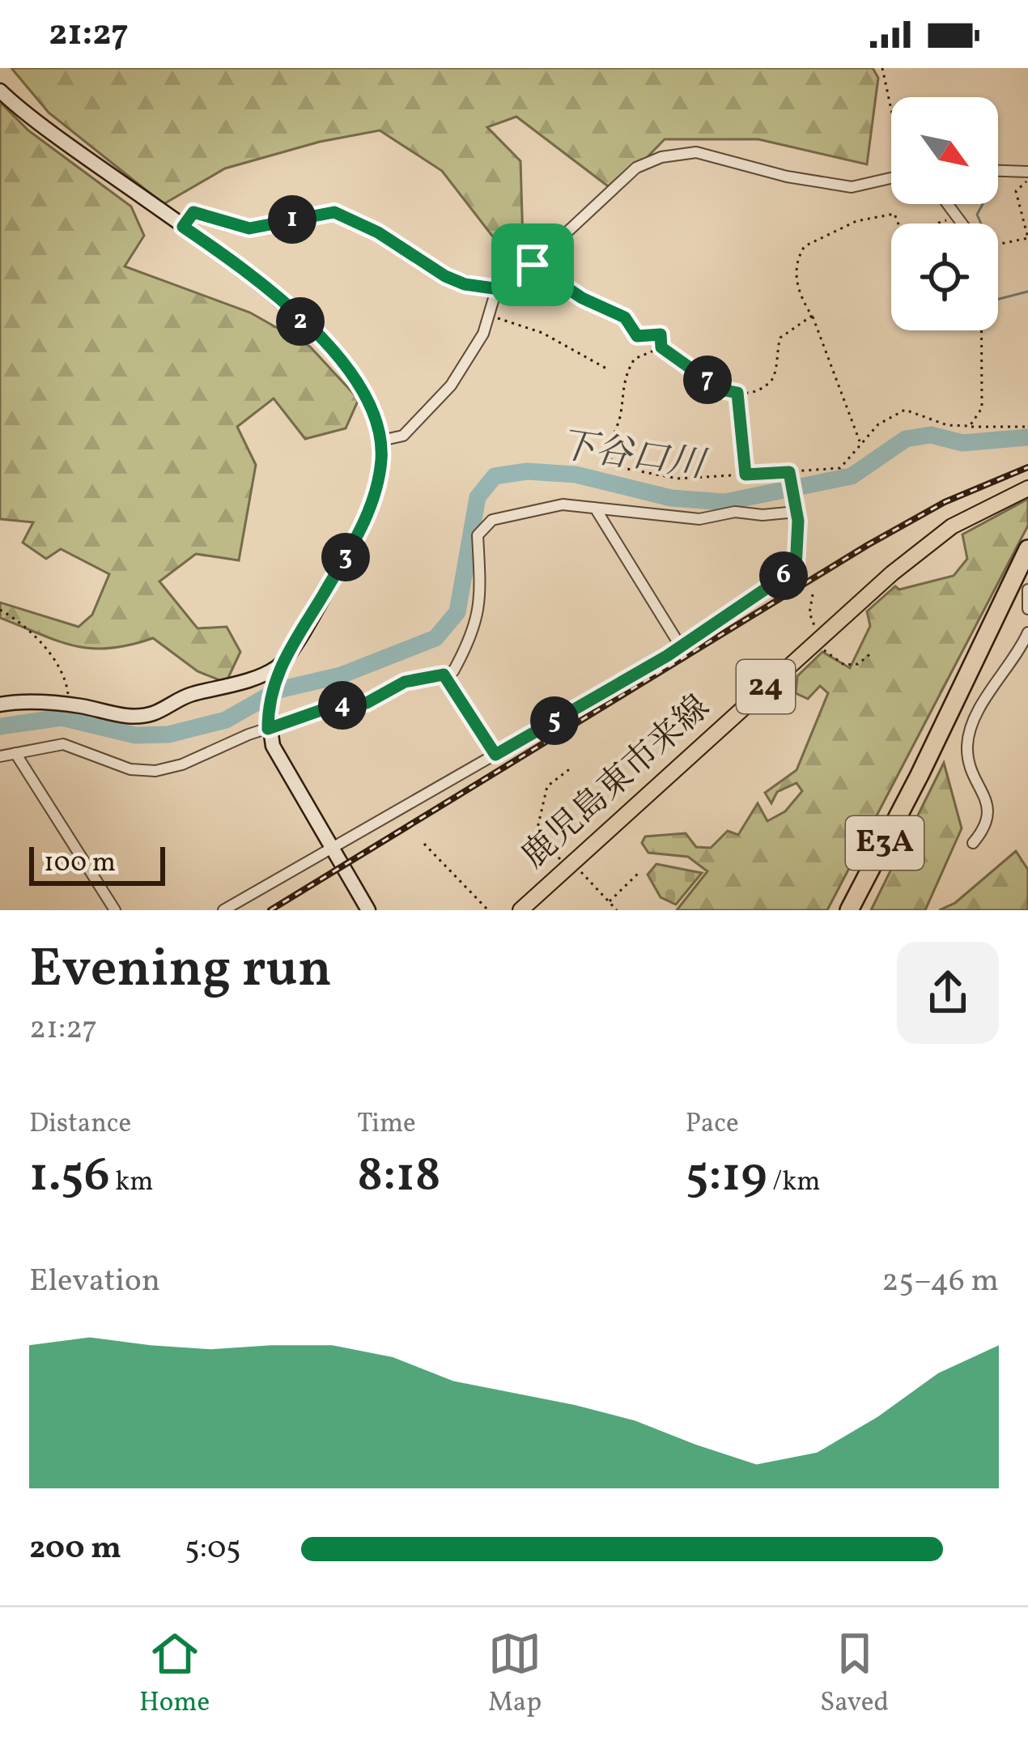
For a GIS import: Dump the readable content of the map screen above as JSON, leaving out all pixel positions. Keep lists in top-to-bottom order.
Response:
{
  "streets": {
    "highway": ["E3A"],
    "main road": ["24", "鹿児島東市来線"]
  },
  "water": ["下谷口川"],
  "scale_bar": "100 m",
  "north": "bottom right",
  "page": {
    "status": "21:27",
    "pins": [
      "1",
      "2",
      "7",
      "3",
      "6",
      "4",
      "5"
    ],
    "scale": "100 m",
    "heading": ["Evening run", "21:27"],
    "stats": [
      ["Distance", "1.56 km"],
      ["Time", "8:18"],
      ["Pace", "5:19 /km"]
    ],
    "chart": ["Elevation", "25–46 m"],
    "list": [
      {
        "name": "200 m",
        "note": "5:05"
      }
    ],
    "tabs": ["Home", "Map", "Saved"]
  }
}
